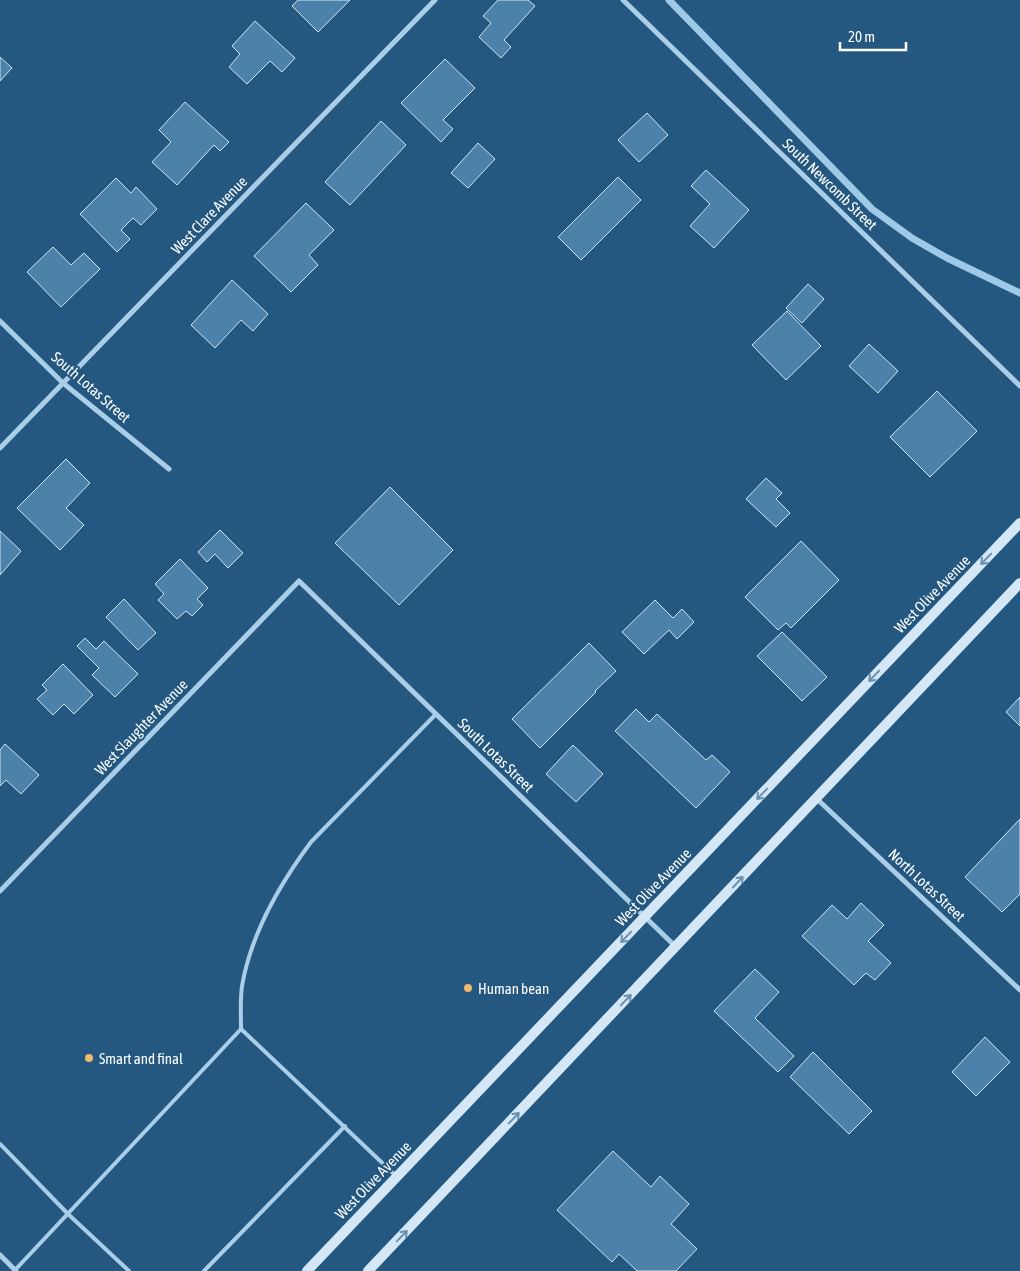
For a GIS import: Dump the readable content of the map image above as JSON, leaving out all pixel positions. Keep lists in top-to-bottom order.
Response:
{
  "streets": {
    "main road": ["West Olive Avenue"],
    "street": [
      "South Newcomb Street",
      "West Clare Avenue",
      "South Lotas Street",
      "West Slaughter Avenue",
      "North Lotas Street"
    ]
  },
  "crossings": [
    ["West Clare Avenue", "South Lotas Street"],
    ["South Lotas Street", "West Olive Avenue"],
    ["South Lotas Street", "West Slaughter Avenue"]
  ],
  "places": ["Human bean", "Smart and final"],
  "scale_bar": "20 m"
}
